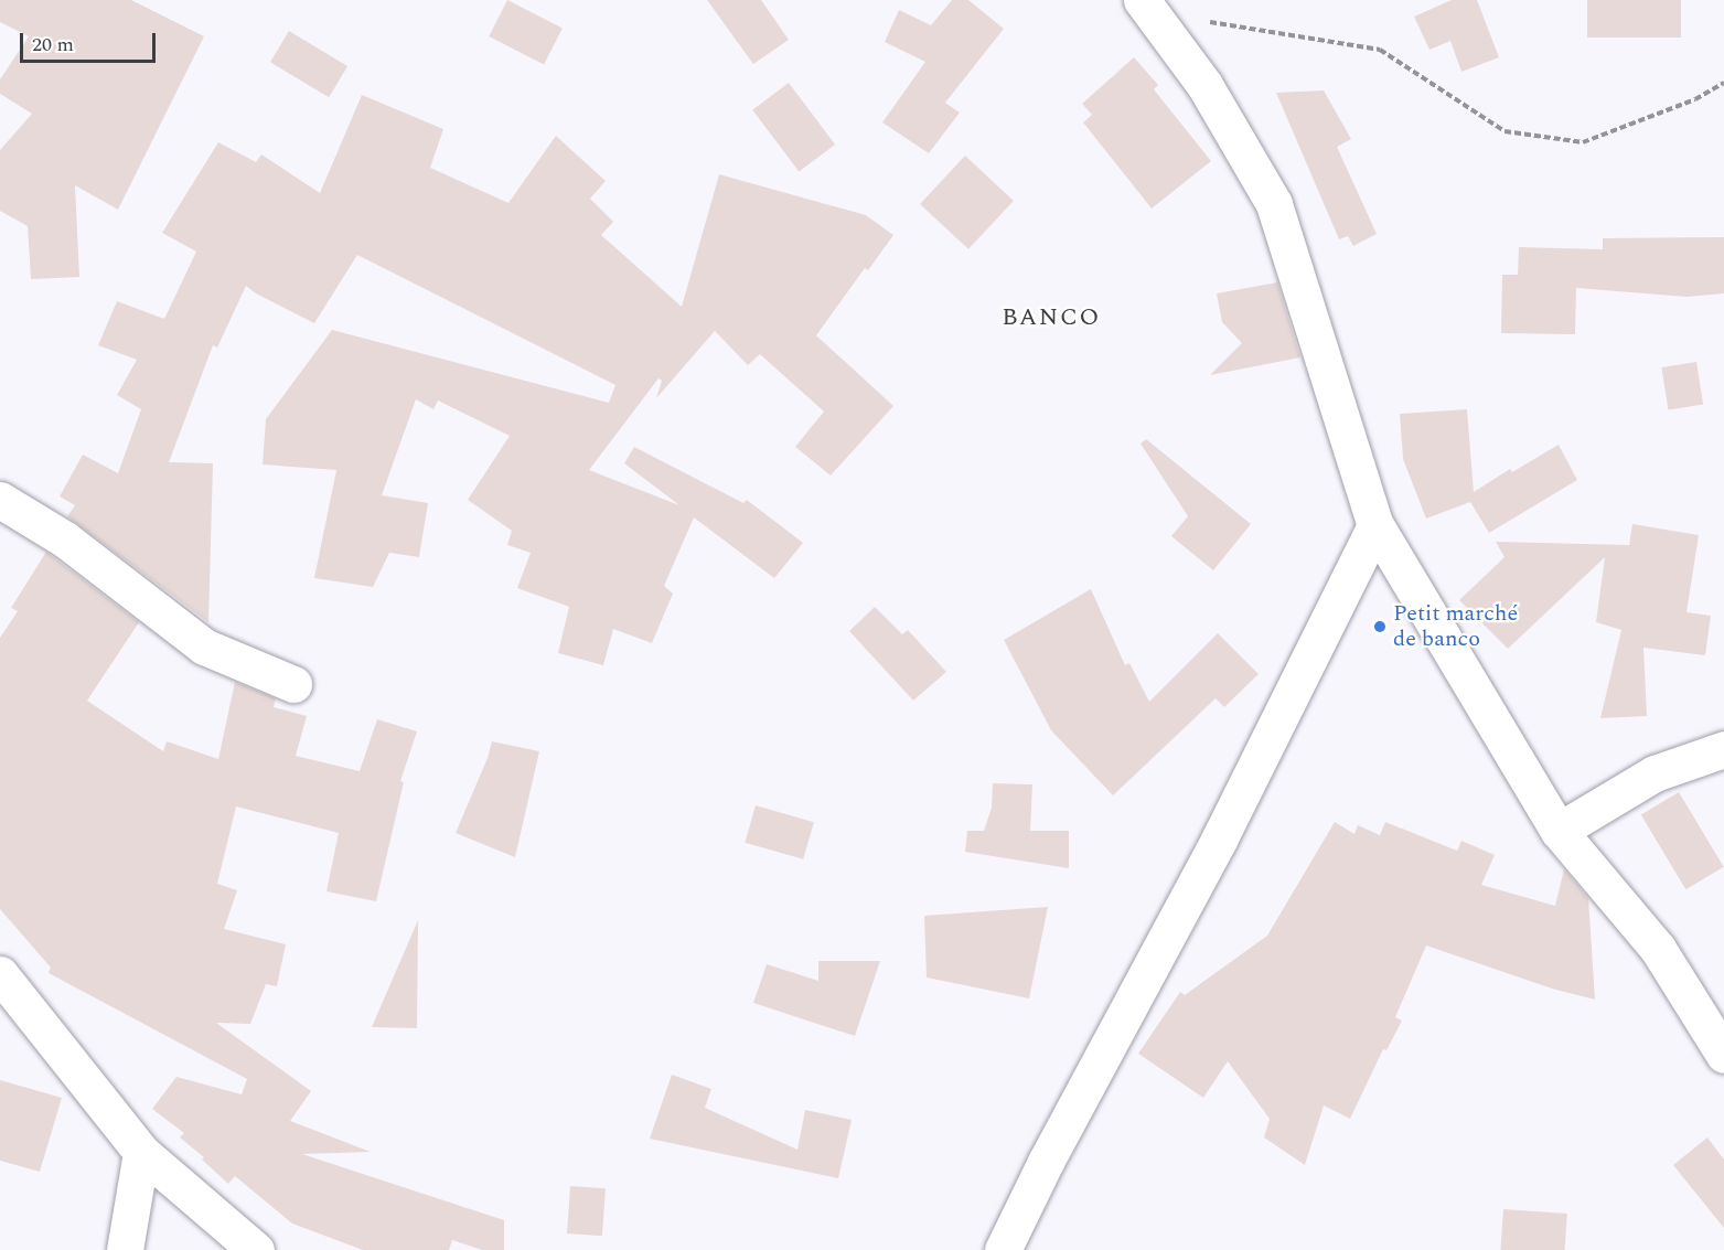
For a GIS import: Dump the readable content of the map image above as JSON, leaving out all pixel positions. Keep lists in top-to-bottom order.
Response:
{
  "districts": ["BANCO"],
  "places": ["Petit marché de banco"],
  "scale_bar": "20 m"
}
